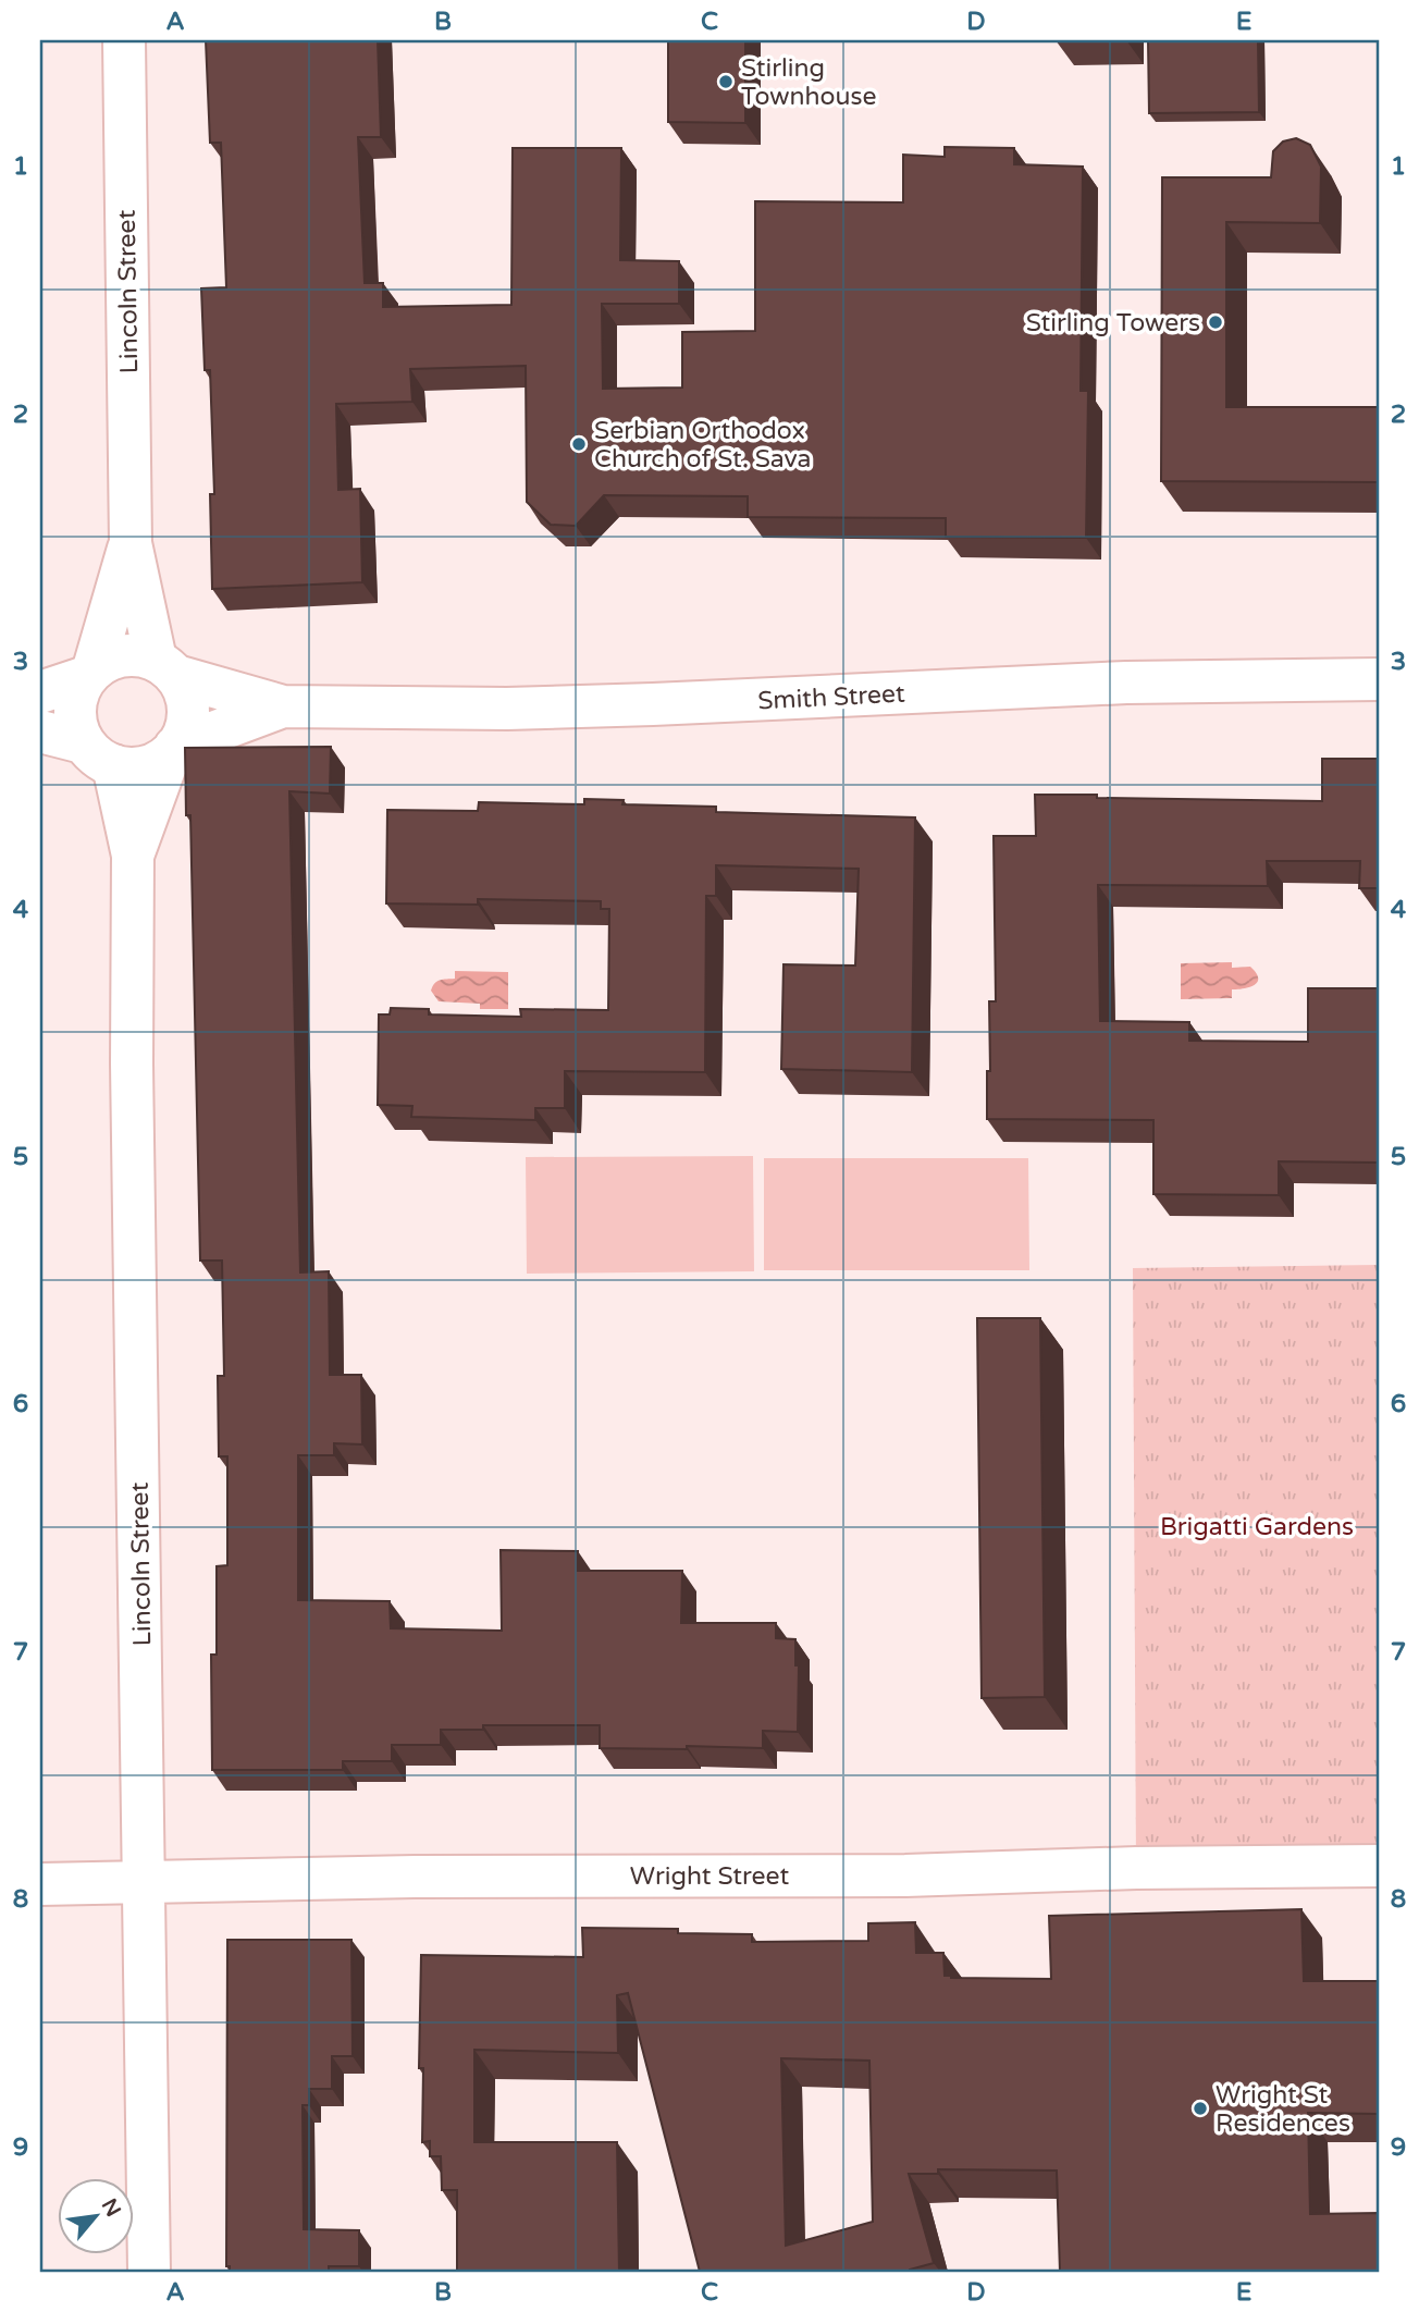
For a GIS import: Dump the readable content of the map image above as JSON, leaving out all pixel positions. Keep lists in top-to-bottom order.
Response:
{
  "streets": {
    "street": ["Lincoln Street", "Smith Street", "Wright Street"]
  },
  "crossings": [
    ["Lincoln Street", "Smith Street"],
    ["Lincoln Street", "Wright Street"]
  ],
  "parks": ["Brigatti Gardens"],
  "places": [
    "Stirling Townhouse",
    "Stirling Towers",
    "Serbian Orthodox Church of St. Sava",
    "Wright St Residences"
  ],
  "north": "top right",
  "grid": {
    "columns": [
      "A",
      "B",
      "C",
      "D",
      "E"
    ],
    "rows": [
      "1",
      "2",
      "3",
      "4",
      "5",
      "6",
      "7",
      "8",
      "9"
    ]
  }
}
